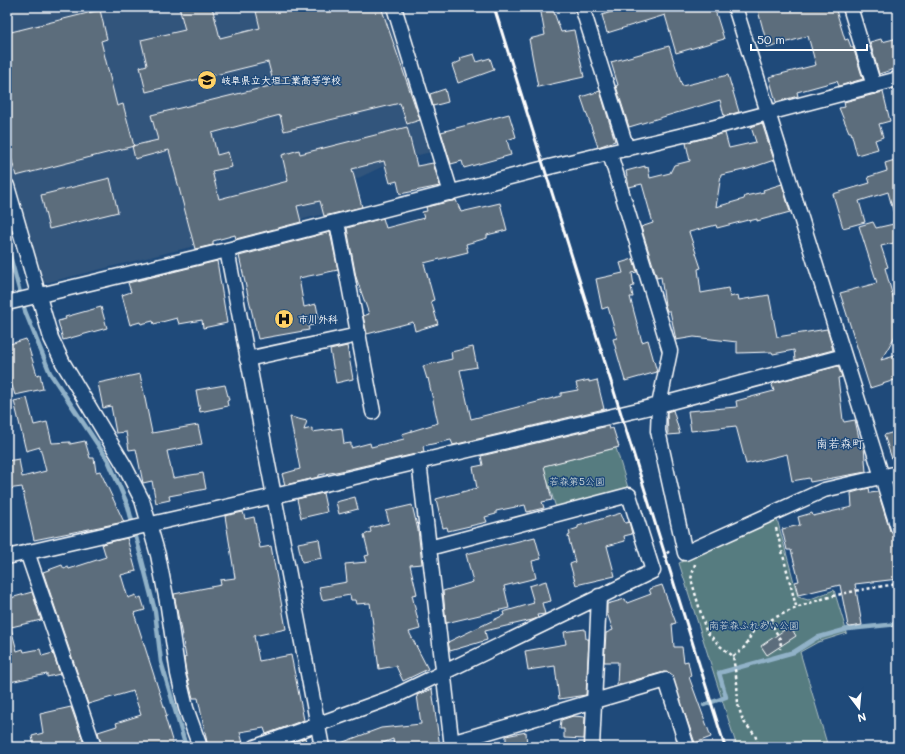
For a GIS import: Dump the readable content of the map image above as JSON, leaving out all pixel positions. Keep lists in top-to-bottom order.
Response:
{
  "districts": ["南若森町"],
  "parks": ["若森第5公園", "南若森ふれあい公園"],
  "places": {
    "school or university": ["岐阜県立大垣工業高等学校"],
    "hospital": ["市川外科"]
  },
  "scale_bar": "50 m",
  "north": "bottom"
}
